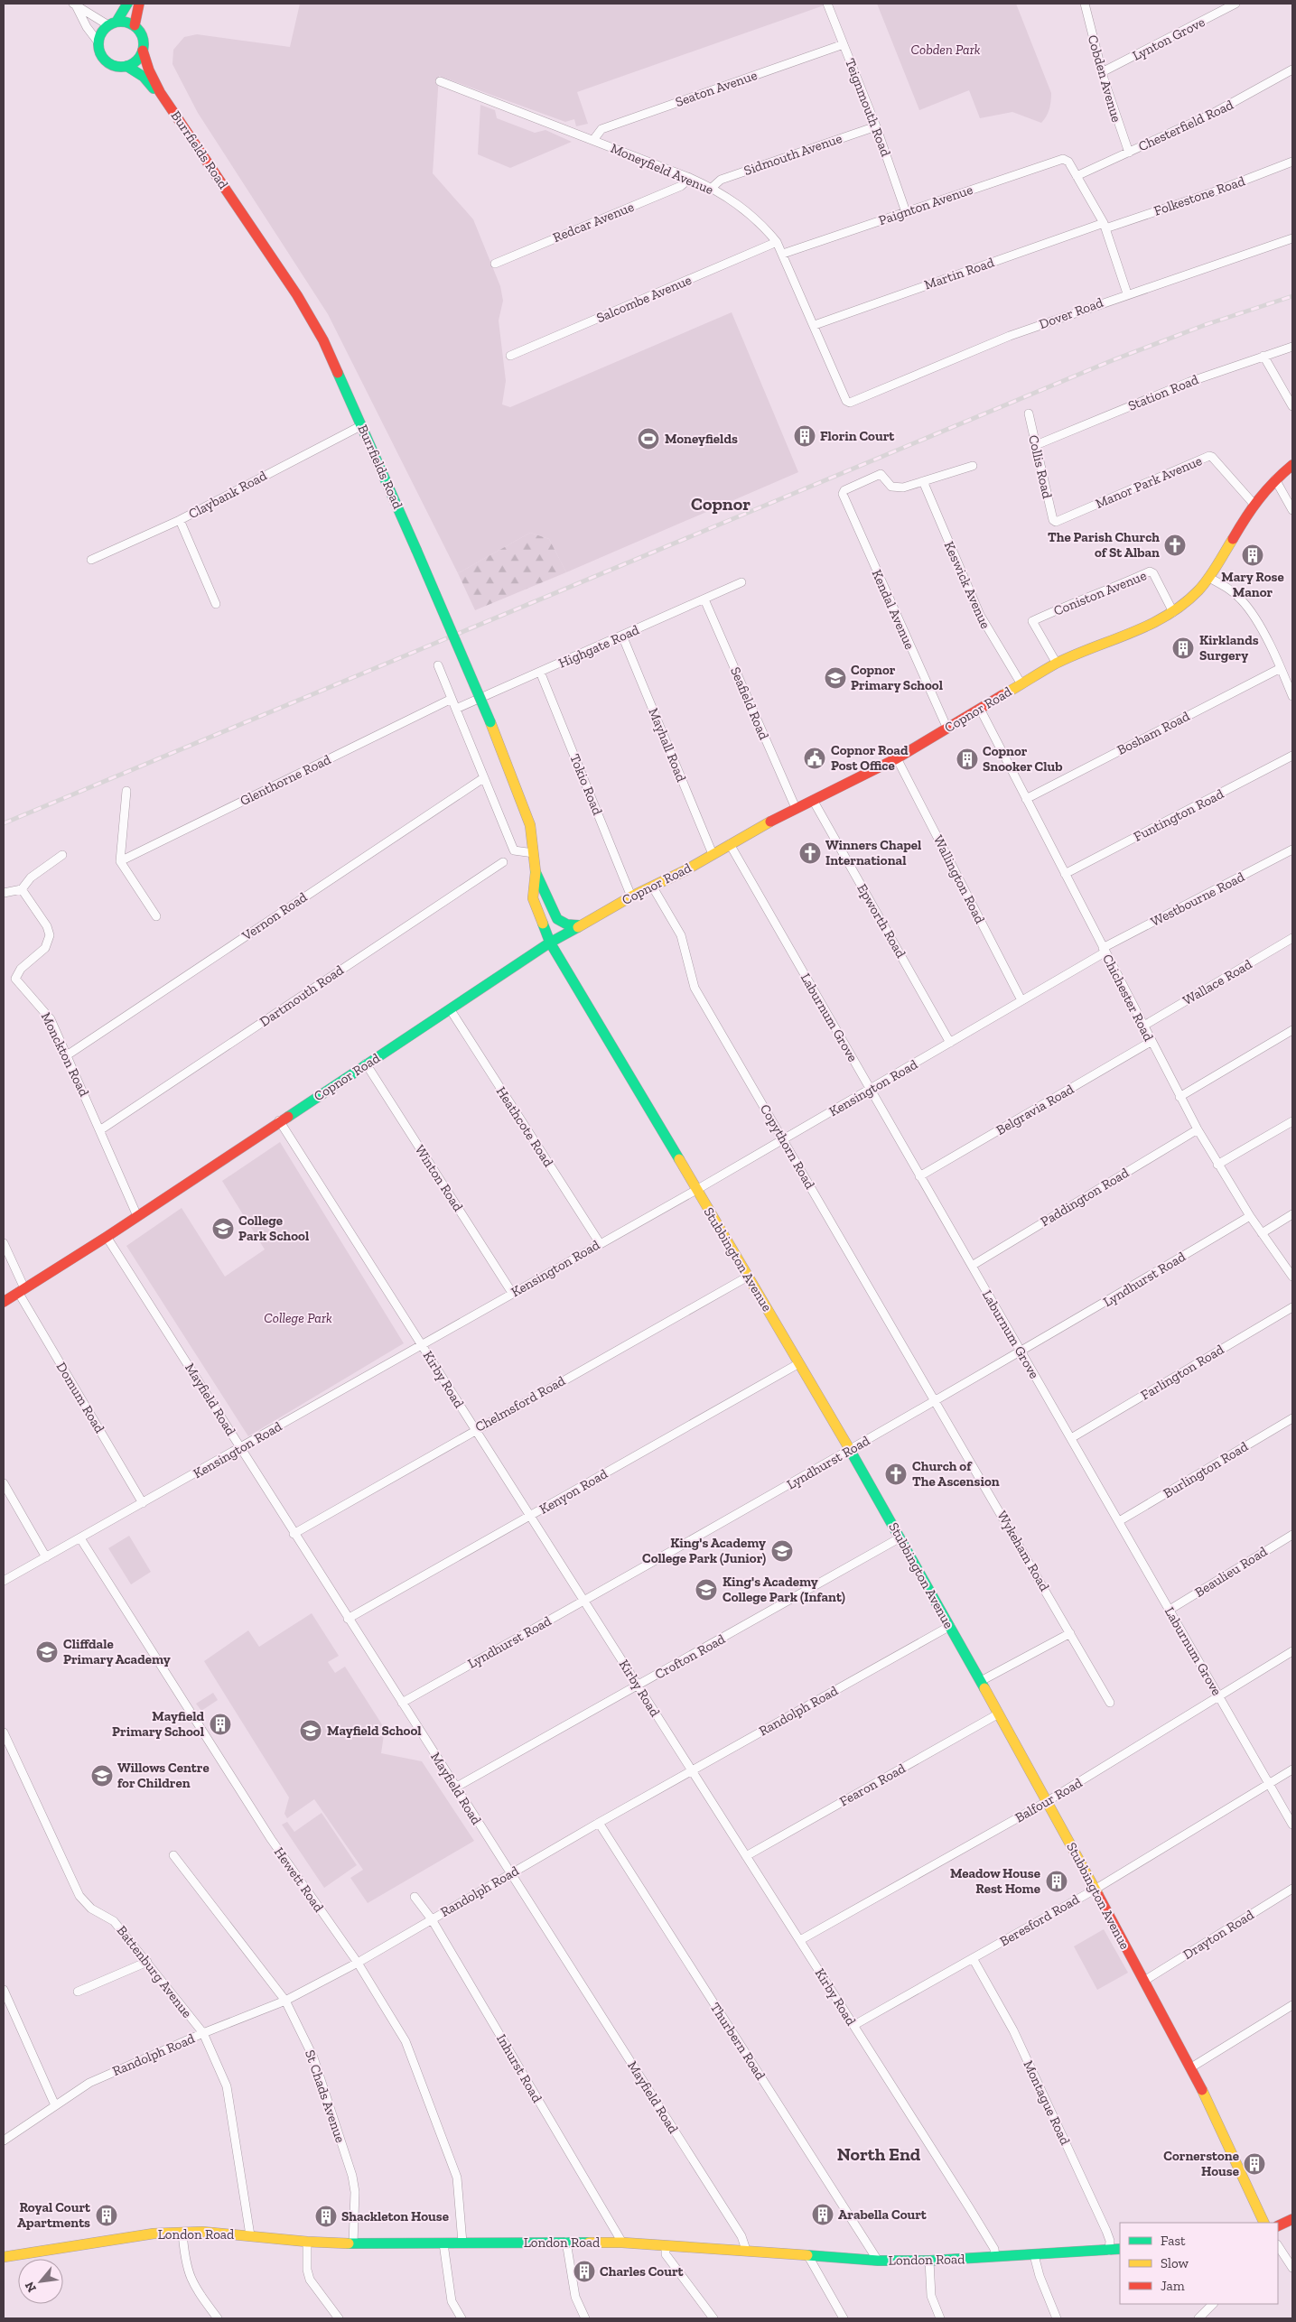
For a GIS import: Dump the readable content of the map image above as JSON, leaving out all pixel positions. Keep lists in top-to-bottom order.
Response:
{
  "streets": {
    "street": [
      "Lynton Grove",
      "Cobden Avenue",
      "Seaton Avenue",
      "Teignmouth Road",
      "Chesterfield Road",
      "Burrfields Road",
      "Sidmouth Avenue",
      "Moneyfield Avenue",
      "Folkestone Road",
      "Paignton Avenue",
      "Redcar Avenue",
      "Martin Road",
      "Salcombe Avenue",
      "Dover Road",
      "Station Road",
      "Collis Road",
      "Manor Park Avenue",
      "Claybank Road",
      "Keswick Avenue",
      "Coniston Avenue",
      "Kendal Avenue",
      "Highgate Road",
      "Seafield Road",
      "Copnor Road",
      "Bosham Road",
      "Mayhall Road",
      "Glenthorne Road",
      "Tokio Road",
      "Funtington Road",
      "Wallington Road",
      "Westbourne Road",
      "Vernon Road",
      "Epworth Road",
      "Wallace Road",
      "Dartmouth Road",
      "Chichester Road",
      "Laburnum Grove",
      "Monckton Road",
      "Kensington Road",
      "Belgravia Road",
      "Heathcote Road",
      "Copythorn Road",
      "Winton Road",
      "Paddington Road",
      "Stubbington Avenue",
      "Lyndhurst Road",
      "Farlington Road",
      "Kirby Road",
      "Domum Road",
      "Mayfield Road",
      "Chelmsford Road",
      "Burlington Road",
      "Kenyon Road",
      "Wykeham Road",
      "Beaulieu Road",
      "Crofton Road",
      "Randolph Road",
      "Fearon Road",
      "Balfour Road",
      "Hewett Road",
      "Beresford Road",
      "Drayton Road",
      "Battenburg Avenue",
      "Thurbern Road",
      "Inhurst Road",
      "St Chads Avenue",
      "Montague Road",
      "London Road"
    ]
  },
  "crossings": [
    ["Lynton Grove", "Cobden Avenue"],
    ["Cobden Avenue", "Chesterfield Road"],
    ["Seaton Avenue", "Teignmouth Road"],
    ["Seaton Avenue", "Moneyfield Avenue"],
    ["Teignmouth Road", "Sidmouth Avenue"],
    ["Teignmouth Road", "Paignton Avenue"],
    ["Chesterfield Road", "Paignton Avenue"],
    ["Burrfields Road", "Claybank Road"],
    ["Burrfields Road", "Copnor Road"],
    ["Burrfields Road", "Stubbington Avenue"],
    ["Sidmouth Avenue", "Moneyfield Avenue"],
    ["Moneyfield Avenue", "Paignton Avenue"],
    ["Moneyfield Avenue", "Redcar Avenue"],
    ["Moneyfield Avenue", "Martin Road"],
    ["Moneyfield Avenue", "Salcombe Avenue"],
    ["Moneyfield Avenue", "Dover Road"],
    ["Folkestone Road", "Martin Road"],
    ["Station Road", "Collis Road"],
    ["Collis Road", "Manor Park Avenue"],
    ["Manor Park Avenue", "Copnor Road"],
    ["Keswick Avenue", "Kendal Avenue"],
    ["Keswick Avenue", "Copnor Road"],
    ["Coniston Avenue", "Copnor Road"],
    ["Kendal Avenue", "Copnor Road"],
    ["Highgate Road", "Seafield Road"],
    ["Highgate Road", "Mayhall Road"],
    ["Highgate Road", "Tokio Road"],
    ["Seafield Road", "Copnor Road"],
    ["Copnor Road", "Mayhall Road"],
    ["Copnor Road", "Tokio Road"],
    ["Copnor Road", "Wallington Road"],
    ["Copnor Road", "Epworth Road"],
    ["Copnor Road", "Chichester Road"],
    ["Copnor Road", "Laburnum Grove"],
    ["Copnor Road", "Monckton Road"],
    ["Copnor Road", "Heathcote Road"],
    ["Copnor Road", "Copythorn Road"],
    ["Copnor Road", "Winton Road"],
    ["Copnor Road", "Stubbington Avenue"],
    ["Copnor Road", "Kirby Road"],
    ["Copnor Road", "Domum Road"],
    ["Copnor Road", "Mayfield Road"],
    ["Bosham Road", "Chichester Road"],
    ["Funtington Road", "Chichester Road"],
    ["Wallington Road", "Kensington Road"],
    ["Westbourne Road", "Chichester Road"],
    ["Westbourne Road", "Kensington Road"],
    ["Vernon Road", "Monckton Road"],
    ["Epworth Road", "Kensington Road"],
    ["Wallace Road", "Chichester Road"],
    ["Dartmouth Road", "Monckton Road"],
    ["Chichester Road", "Kensington Road"],
    ["Chichester Road", "Belgravia Road"],
    ["Chichester Road", "Paddington Road"],
    ["Chichester Road", "Lyndhurst Road"],
    ["Laburnum Grove", "Kensington Road"],
    ["Laburnum Grove", "Belgravia Road"],
    ["Laburnum Grove", "Paddington Road"],
    ["Laburnum Grove", "Lyndhurst Road"],
    ["Laburnum Grove", "Farlington Road"],
    ["Laburnum Grove", "Burlington Road"],
    ["Laburnum Grove", "Beaulieu Road"],
    ["Laburnum Grove", "Balfour Road"],
    ["Laburnum Grove", "Beresford Road"],
    ["Kensington Road", "Heathcote Road"],
    ["Kensington Road", "Copythorn Road"],
    ["Kensington Road", "Winton Road"],
    ["Kensington Road", "Stubbington Avenue"],
    ["Kensington Road", "Kirby Road"],
    ["Kensington Road", "Domum Road"],
    ["Kensington Road", "Mayfield Road"],
    ["Kensington Road", "Hewett Road"],
    ["Copythorn Road", "Lyndhurst Road"],
    ["Copythorn Road", "Wykeham Road"],
    ["Stubbington Avenue", "Lyndhurst Road"],
    ["Stubbington Avenue", "Chelmsford Road"],
    ["Stubbington Avenue", "Kenyon Road"],
    ["Stubbington Avenue", "Crofton Road"],
    ["Stubbington Avenue", "Randolph Road"],
    ["Stubbington Avenue", "Fearon Road"],
    ["Stubbington Avenue", "Balfour Road"],
    ["Stubbington Avenue", "Beresford Road"],
    ["Stubbington Avenue", "Drayton Road"],
    ["Lyndhurst Road", "Kirby Road"],
    ["Lyndhurst Road", "Mayfield Road"],
    ["Lyndhurst Road", "Wykeham Road"],
    ["Kirby Road", "Chelmsford Road"],
    ["Kirby Road", "Kenyon Road"],
    ["Kirby Road", "Crofton Road"],
    ["Kirby Road", "Randolph Road"],
    ["Kirby Road", "Fearon Road"],
    ["Kirby Road", "Balfour Road"],
    ["Kirby Road", "Beresford Road"],
    ["Kirby Road", "London Road"],
    ["Mayfield Road", "Chelmsford Road"],
    ["Mayfield Road", "Kenyon Road"],
    ["Mayfield Road", "Crofton Road"],
    ["Mayfield Road", "Randolph Road"],
    ["Mayfield Road", "London Road"],
    ["Randolph Road", "Hewett Road"],
    ["Randolph Road", "Battenburg Avenue"],
    ["Randolph Road", "Thurbern Road"],
    ["Randolph Road", "Inhurst Road"],
    ["Randolph Road", "St Chads Avenue"],
    ["Hewett Road", "London Road"],
    ["Beresford Road", "Montague Road"],
    ["Battenburg Avenue", "London Road"],
    ["Thurbern Road", "London Road"],
    ["Inhurst Road", "London Road"],
    ["St Chads Avenue", "London Road"],
    ["Montague Road", "London Road"]
  ],
  "districts": ["Copnor", "North End"],
  "parks": ["Cobden Park", "College Park"],
  "places": {
    "building": [
      "Florin Court",
      "Mary Rose Manor",
      "Kirklands Surgery",
      "Copnor Snooker Club",
      "Mayfield Primary School",
      "Meadow House Rest Home",
      "Cornerstone House",
      "Arabella Court",
      "Royal Court Apartments",
      "Shackleton House",
      "Charles Court"
    ],
    "sports": ["Moneyfields"],
    "church": ["The Parish Church of St Alban", "Winners Chapel International", "Church of The Ascension"],
    "school or university": [
      "Copnor Primary School",
      "College Park School",
      "King's Academy College Park (Junior)",
      "King's Academy College Park (Infant)",
      "Cliffdale Primary Academy",
      "Mayfield School",
      "Willows Centre for Children"
    ],
    "public building": ["Copnor Road Post Office"]
  },
  "legend": ["Fast", "Slow", "Jam"],
  "north": "bottom left"
}
